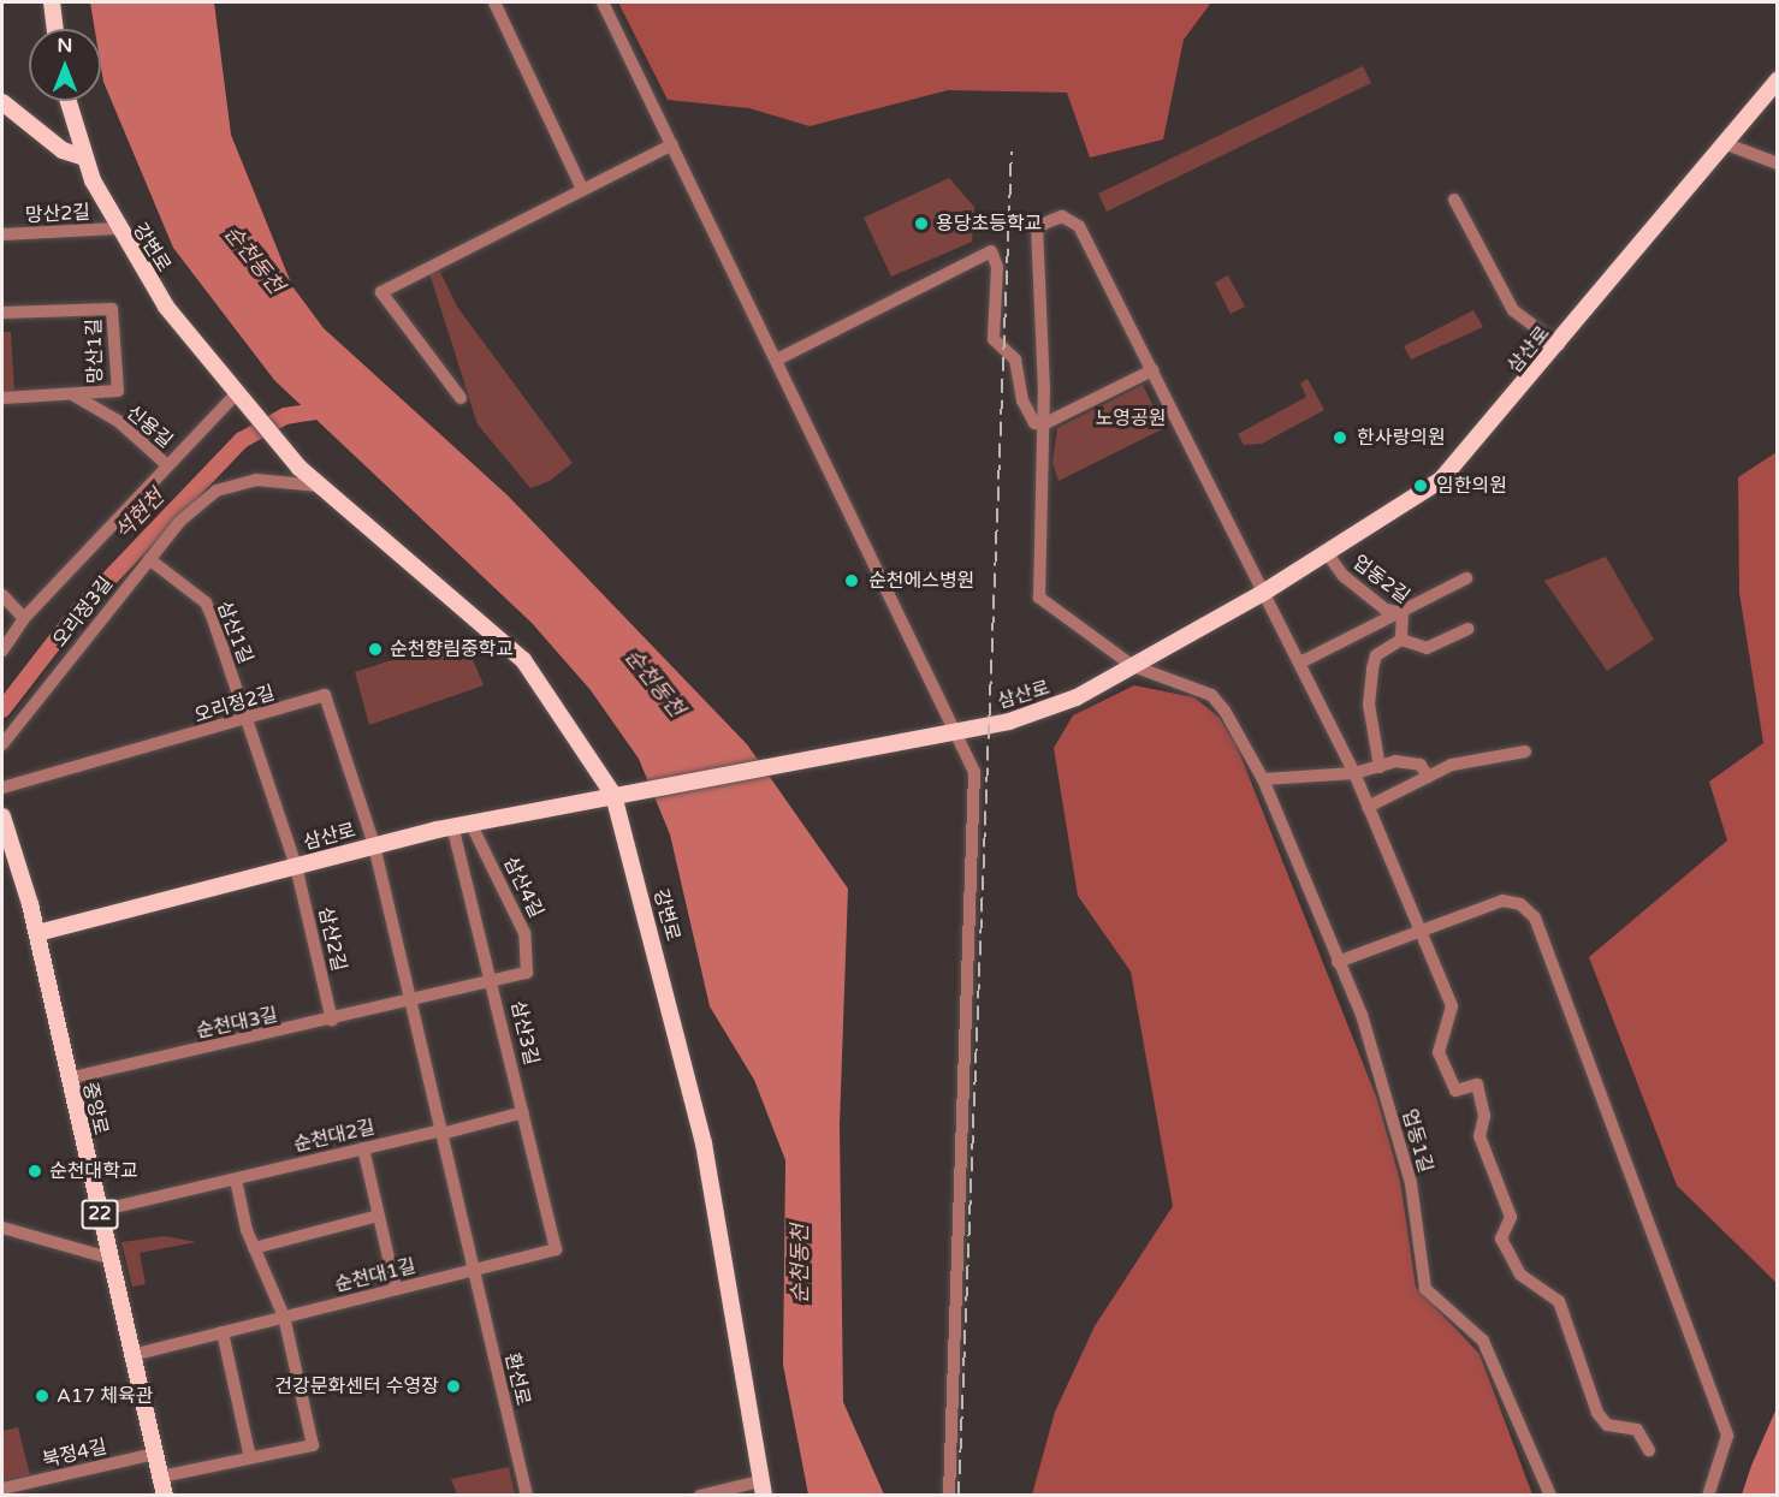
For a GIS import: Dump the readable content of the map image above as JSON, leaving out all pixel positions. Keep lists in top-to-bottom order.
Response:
{
  "streets": {
    "main road": [
      "강변로",
      "삼산로",
      "중앙로",
      "22"
    ],
    "street": [
      "망산2길",
      "망산1길",
      "신용길",
      "업동2길",
      "오리정3길",
      "삼산1길",
      "오리정2길",
      "삼산4길",
      "삼산2길",
      "순천대3길",
      "삼산3길",
      "순천대2길",
      "업동1길",
      "순천대1길",
      "환선로",
      "북정4길"
    ]
  },
  "crossings": [
    ["망산2길", "강변로"],
    ["강변로", "삼산로"],
    ["강변로", "오리정3길"],
    ["삼산로", "업동2길"],
    ["삼산로", "삼산1길"],
    ["삼산로", "오리정2길"],
    ["삼산로", "삼산4길"],
    ["삼산로", "삼산2길"],
    ["삼산로", "삼산3길"],
    ["삼산로", "중앙로"],
    ["삼산로", "업동1길"],
    ["삼산로", "환선로"],
    ["망산1길", "신용길"],
    ["오리정3길", "삼산1길"],
    ["삼산1길", "오리정2길"],
    ["삼산1길", "삼산2길"],
    ["오리정2길", "환선로"],
    ["삼산4길", "삼산3길"],
    ["삼산2길", "순천대3길"],
    ["순천대3길", "중앙로"],
    ["순천대3길", "환선로"],
    ["삼산3길", "순천대1길"],
    ["삼산3길", "환선로"],
    ["중앙로", "순천대2길"],
    ["중앙로", "순천대1길"],
    ["중앙로", "북정4길"],
    ["순천대2길", "환선로"],
    ["순천대1길", "환선로"]
  ],
  "water": ["순천동천", "석현천"],
  "parks": ["노영공원"],
  "places": [
    "용당초등학교",
    "한사랑의원",
    "임한의원",
    "순천에스병원",
    "순천향림중학교",
    "순천대학교",
    "건강문화센터 수영장",
    "A17 체육관"
  ],
  "north": "top"
}
